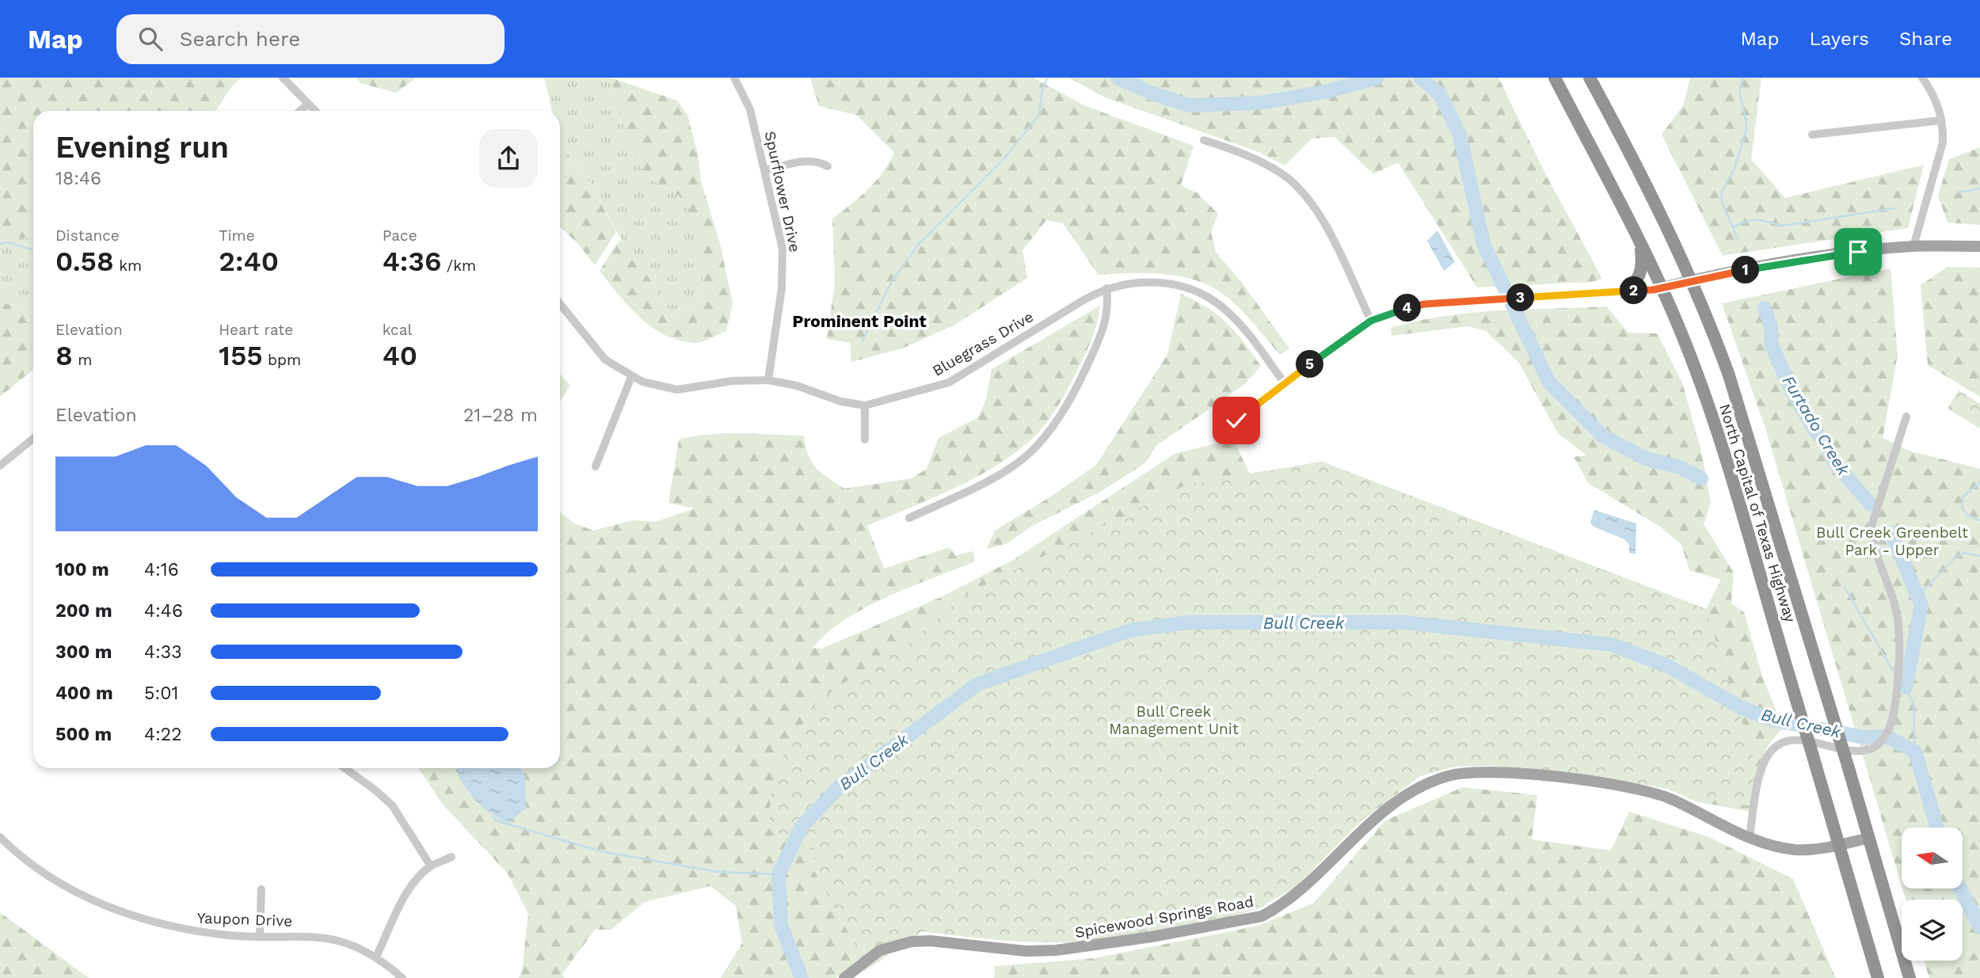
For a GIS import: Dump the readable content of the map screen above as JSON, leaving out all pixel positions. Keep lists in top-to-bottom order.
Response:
{
  "streets": {
    "highway": ["North Capital of Texas Highway"],
    "main road": ["Spicewood Springs Road"],
    "street": ["Spurflower Drive", "Bluegrass Drive", "Yaupon Drive"]
  },
  "crossings": [
    ["Spurflower Drive", "Bluegrass Drive"],
    ["North Capital of Texas Highway", "Spicewood Springs Road"]
  ],
  "districts": ["Prominent Point"],
  "water": ["Furtado Creek", "Bull Creek"],
  "parks": ["Bull Creek Greenbelt Park - Upper", "Bull Creek Management Unit"],
  "north": "left",
  "page": {
    "header": "Map",
    "search": "Search here",
    "nav": ["Map", "Layers", "Share"],
    "heading": ["Evening run", "18:46"],
    "stats": [
      ["Distance", "0.58 km"],
      ["Time", "2:40"],
      ["Pace", "4:36 /km"],
      ["Elevation", "8 m"],
      ["Heart rate", "155 bpm"],
      ["kcal", "40"]
    ],
    "pins": [
      "1",
      "2",
      "3",
      "4",
      "5"
    ],
    "chart": ["Elevation", "21–28 m"],
    "list": [
      {
        "name": "100 m",
        "note": "4:16"
      },
      {
        "name": "200 m",
        "note": "4:46"
      },
      {
        "name": "300 m",
        "note": "4:33"
      },
      {
        "name": "400 m",
        "note": "5:01"
      },
      {
        "name": "500 m",
        "note": "4:22"
      }
    ]
  }
}
